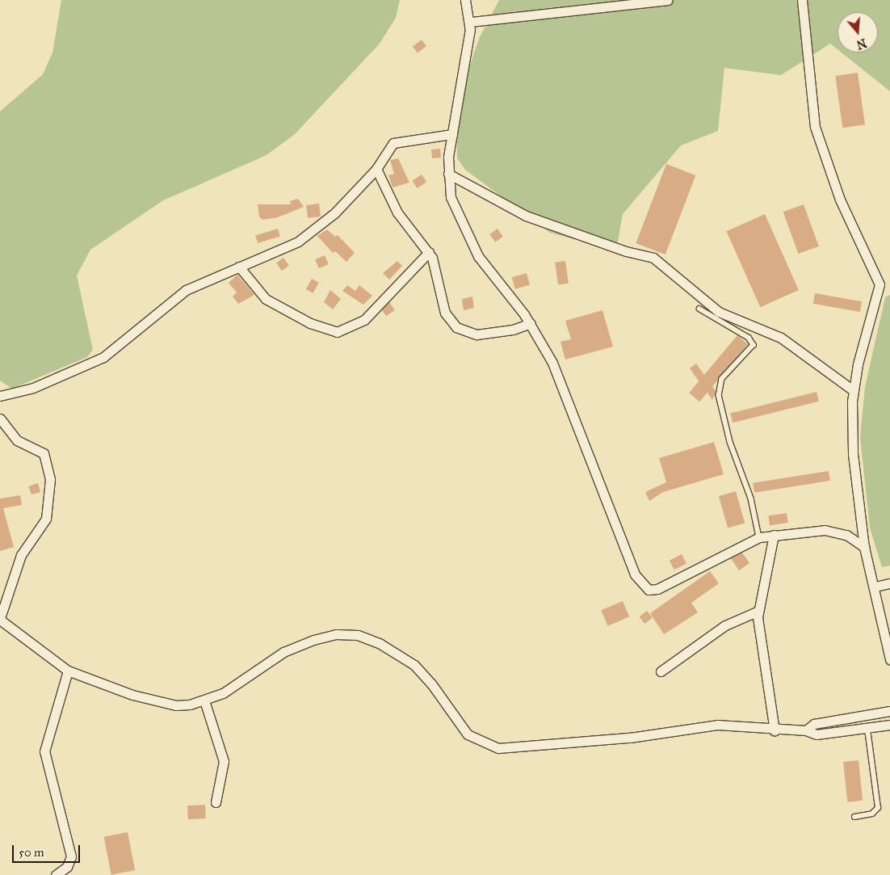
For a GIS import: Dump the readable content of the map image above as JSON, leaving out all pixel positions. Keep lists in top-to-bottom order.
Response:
{
  "scale_bar": "50 m",
  "north": "bottom"
}
